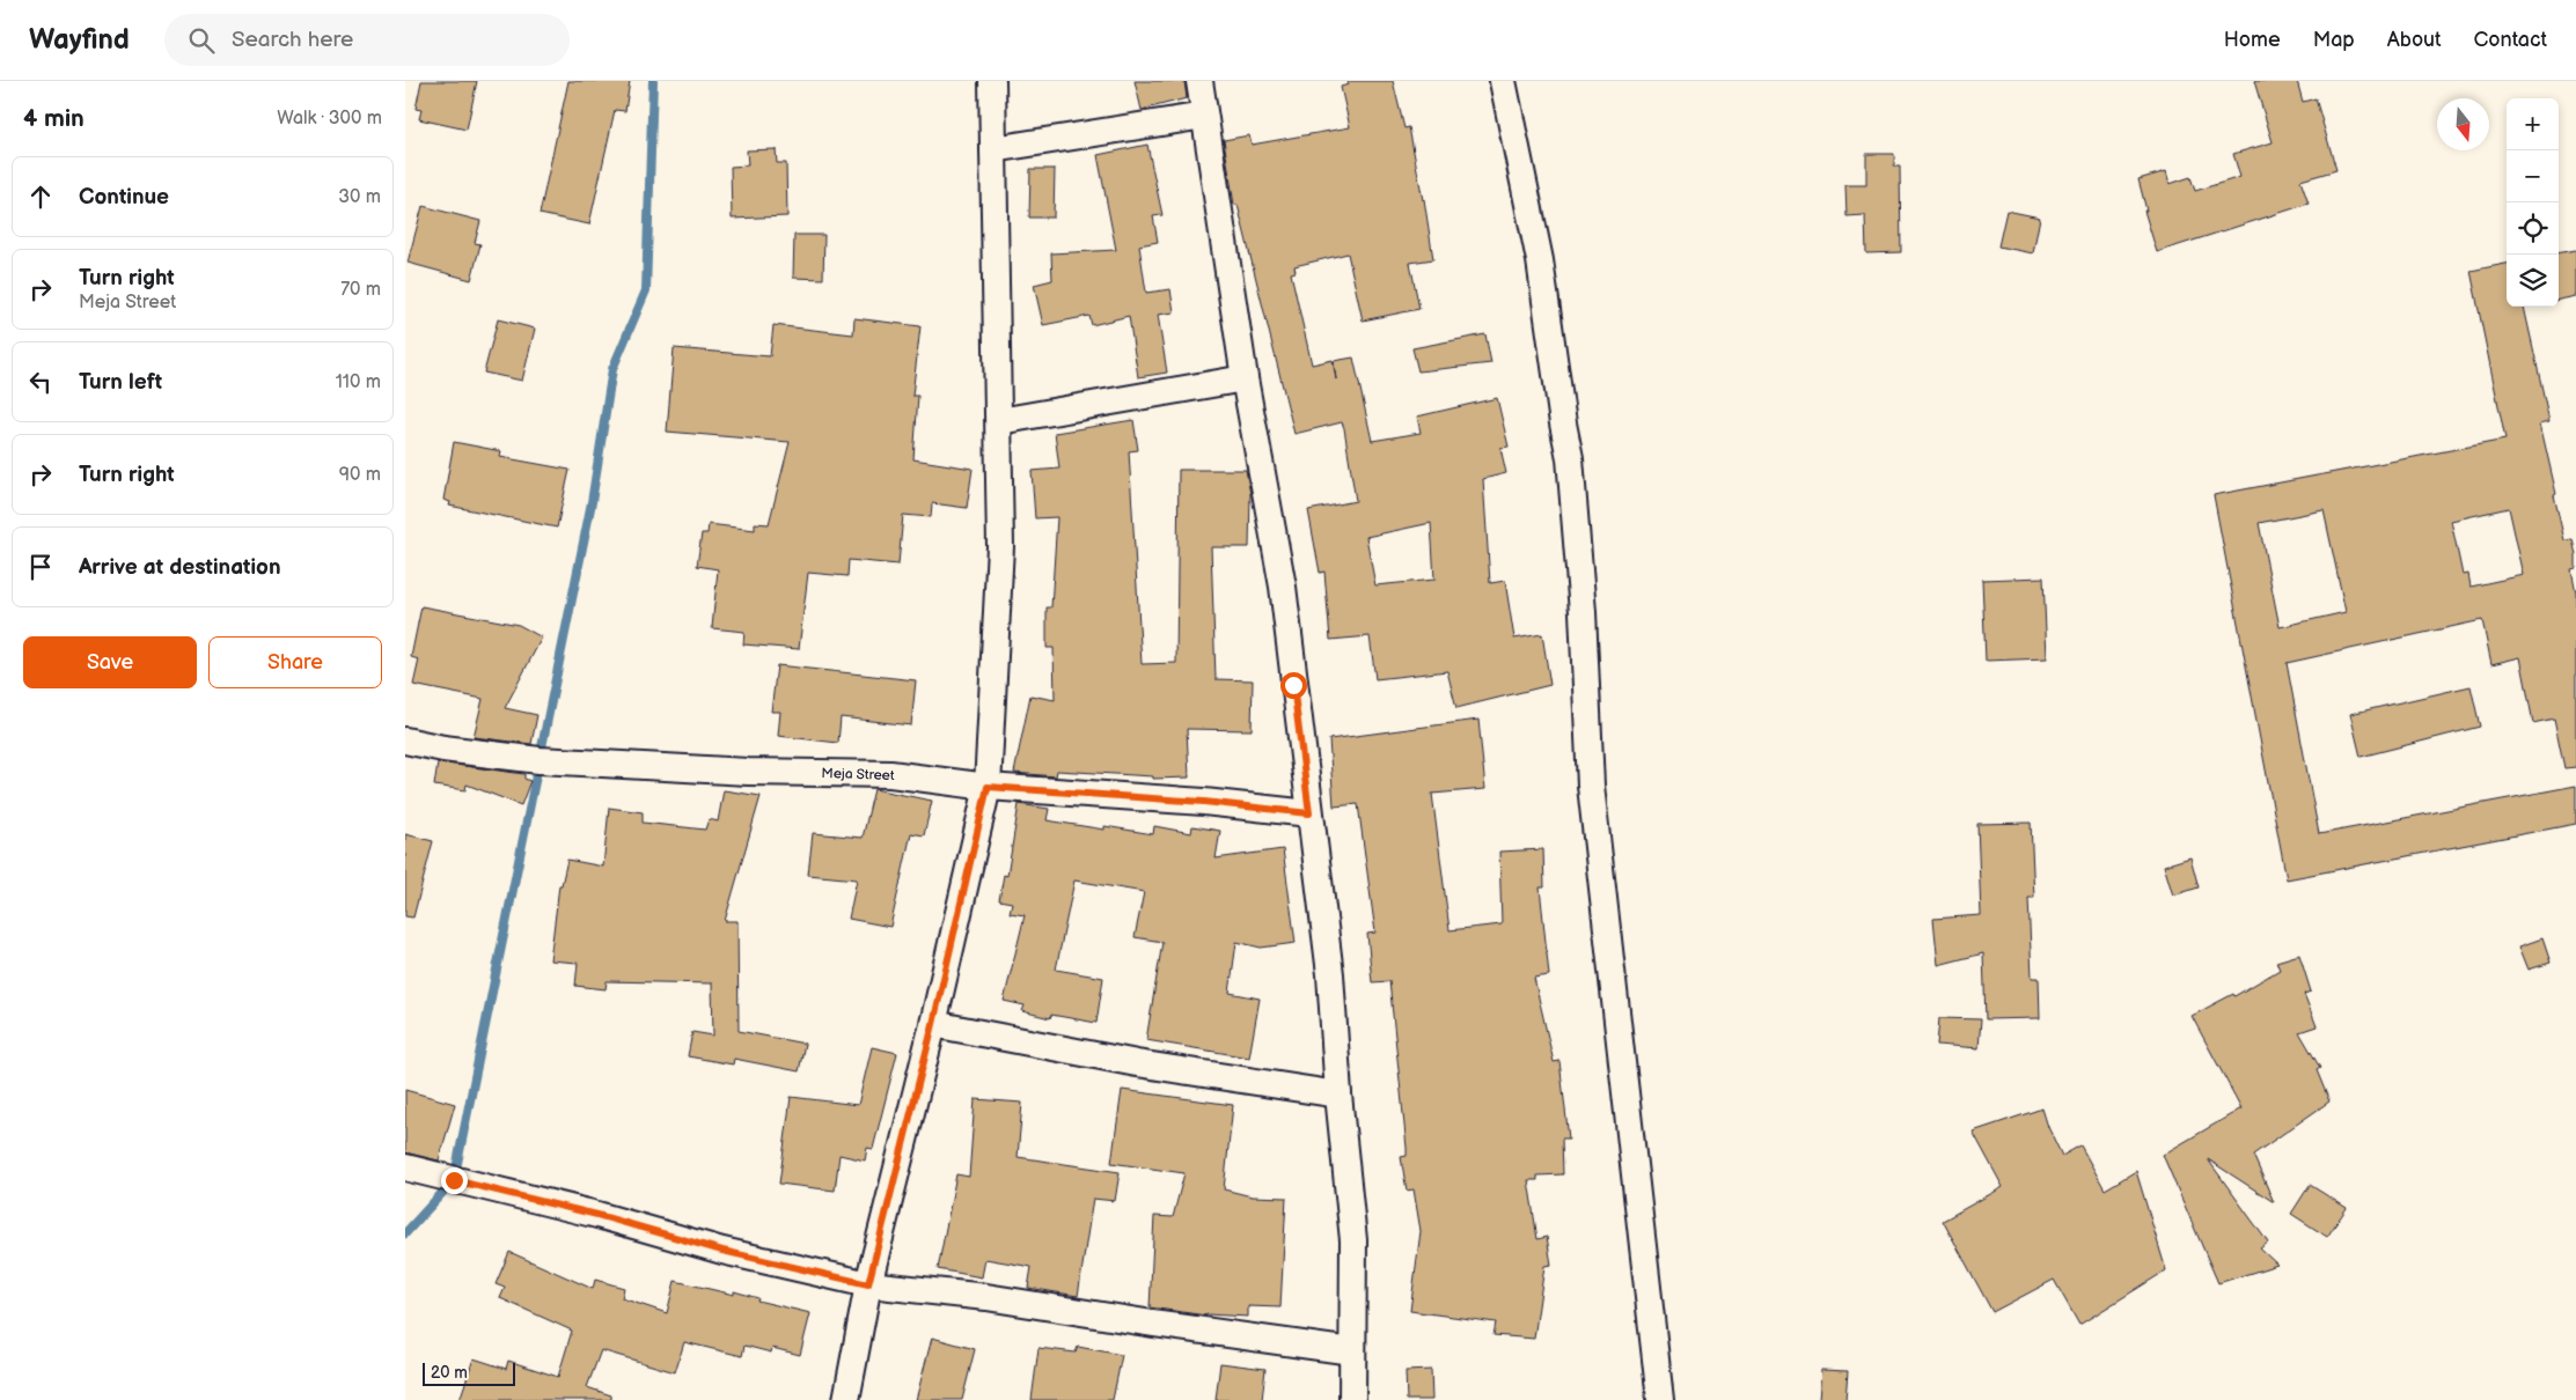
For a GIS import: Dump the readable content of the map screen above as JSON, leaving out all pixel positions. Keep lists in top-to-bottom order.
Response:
{
  "streets": {
    "street": ["Meja Street"]
  },
  "scale_bar": "20 m",
  "north": "bottom",
  "page": {
    "header": "Wayfind",
    "search": "Search here",
    "nav": [
      "Home",
      "Map",
      "About",
      "Contact"
    ],
    "heading": ["4 min", "Walk · 300 m"],
    "map_buttons": ["+", "−"],
    "list": [
      ["Continue", "30 m"],
      ["Turn right", "Meja Street", "70 m"],
      ["Turn left", "110 m"],
      ["Turn right", "90 m"],
      "Arrive at destination"
    ],
    "buttons": ["Save", "Share"],
    "scale": "20 m"
  }
}
